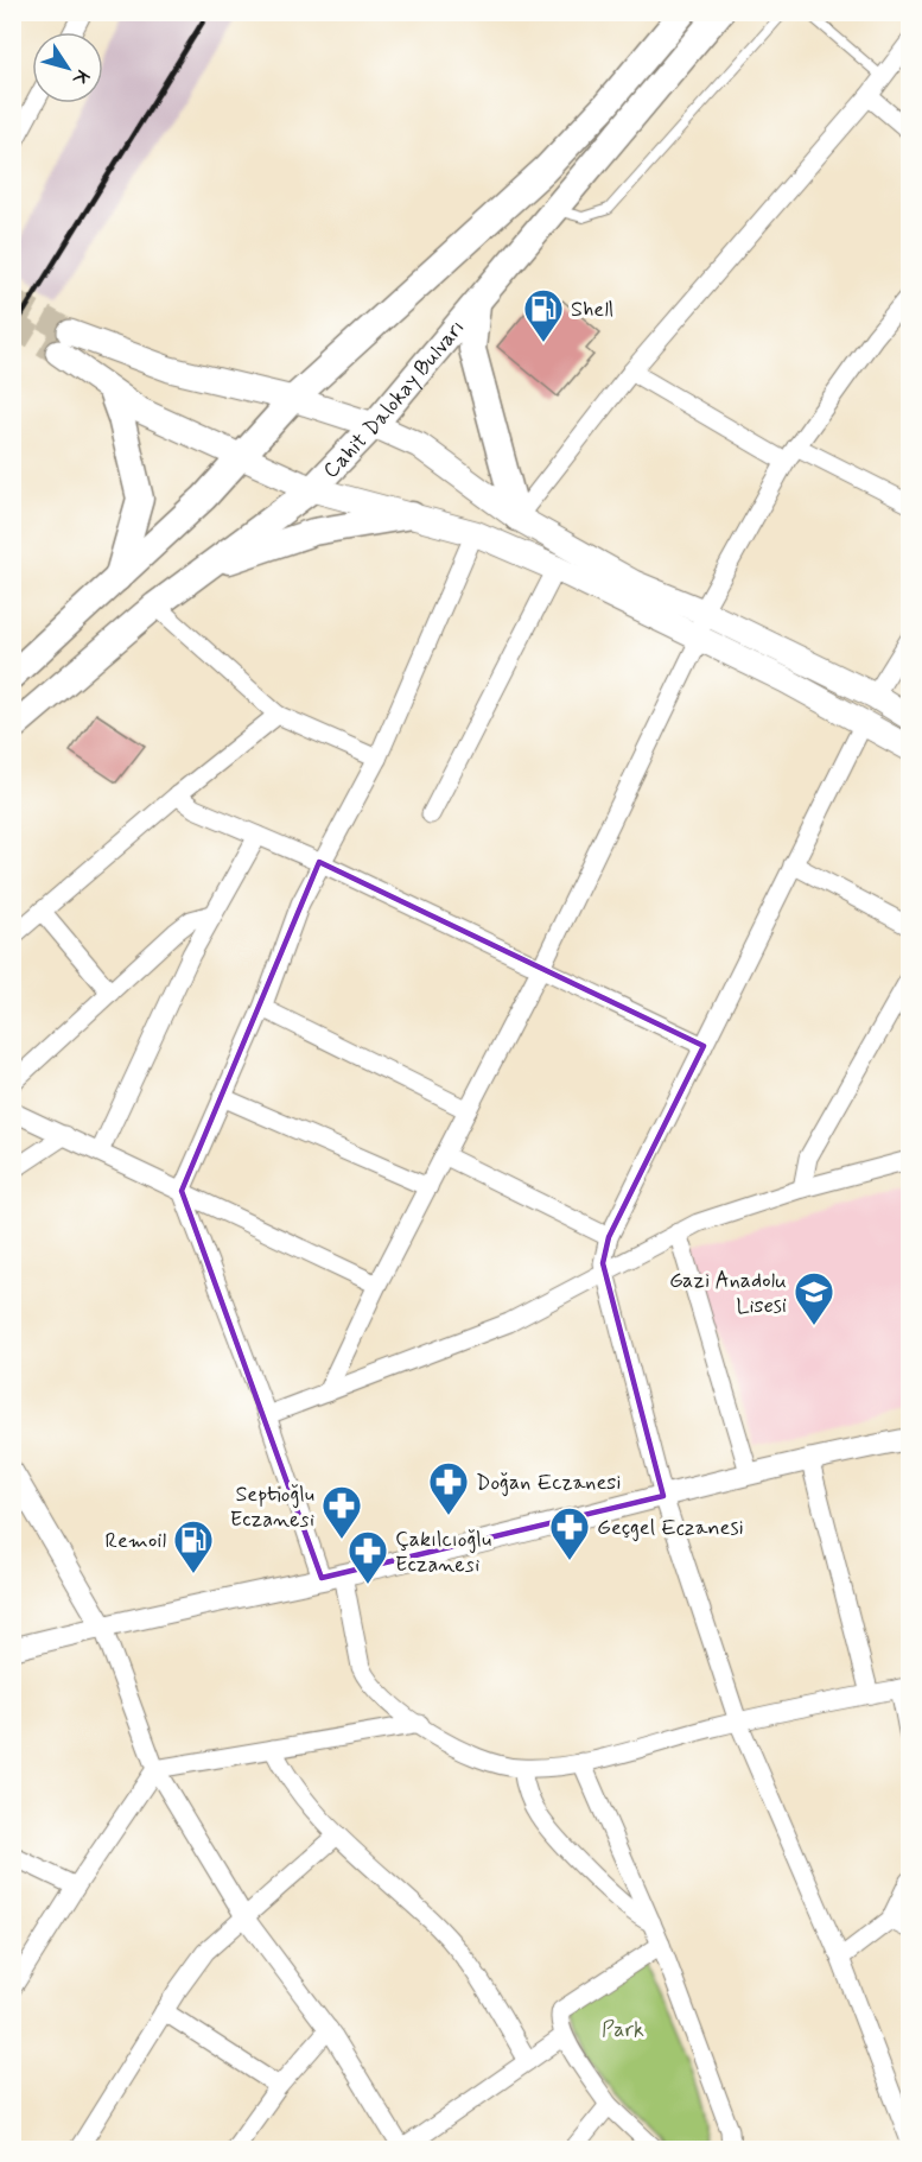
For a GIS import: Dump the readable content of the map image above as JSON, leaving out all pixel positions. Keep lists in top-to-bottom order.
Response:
{
  "streets": {
    "main road": ["Cahit Dalokay Bulvarı"]
  },
  "parks": ["Park"],
  "places": {
    "fuel station": ["Shell", "Remoil"],
    "school or university": ["Gazi Anadolu Lisesi"],
    "pharmacy": [
      "Doğan Eczanesi",
      "Septioğlu Eczanesi",
      "Geçgel Eczanesi",
      "Çakılcıoğlu Eczanesi"
    ]
  },
  "north": "bottom right"
}
